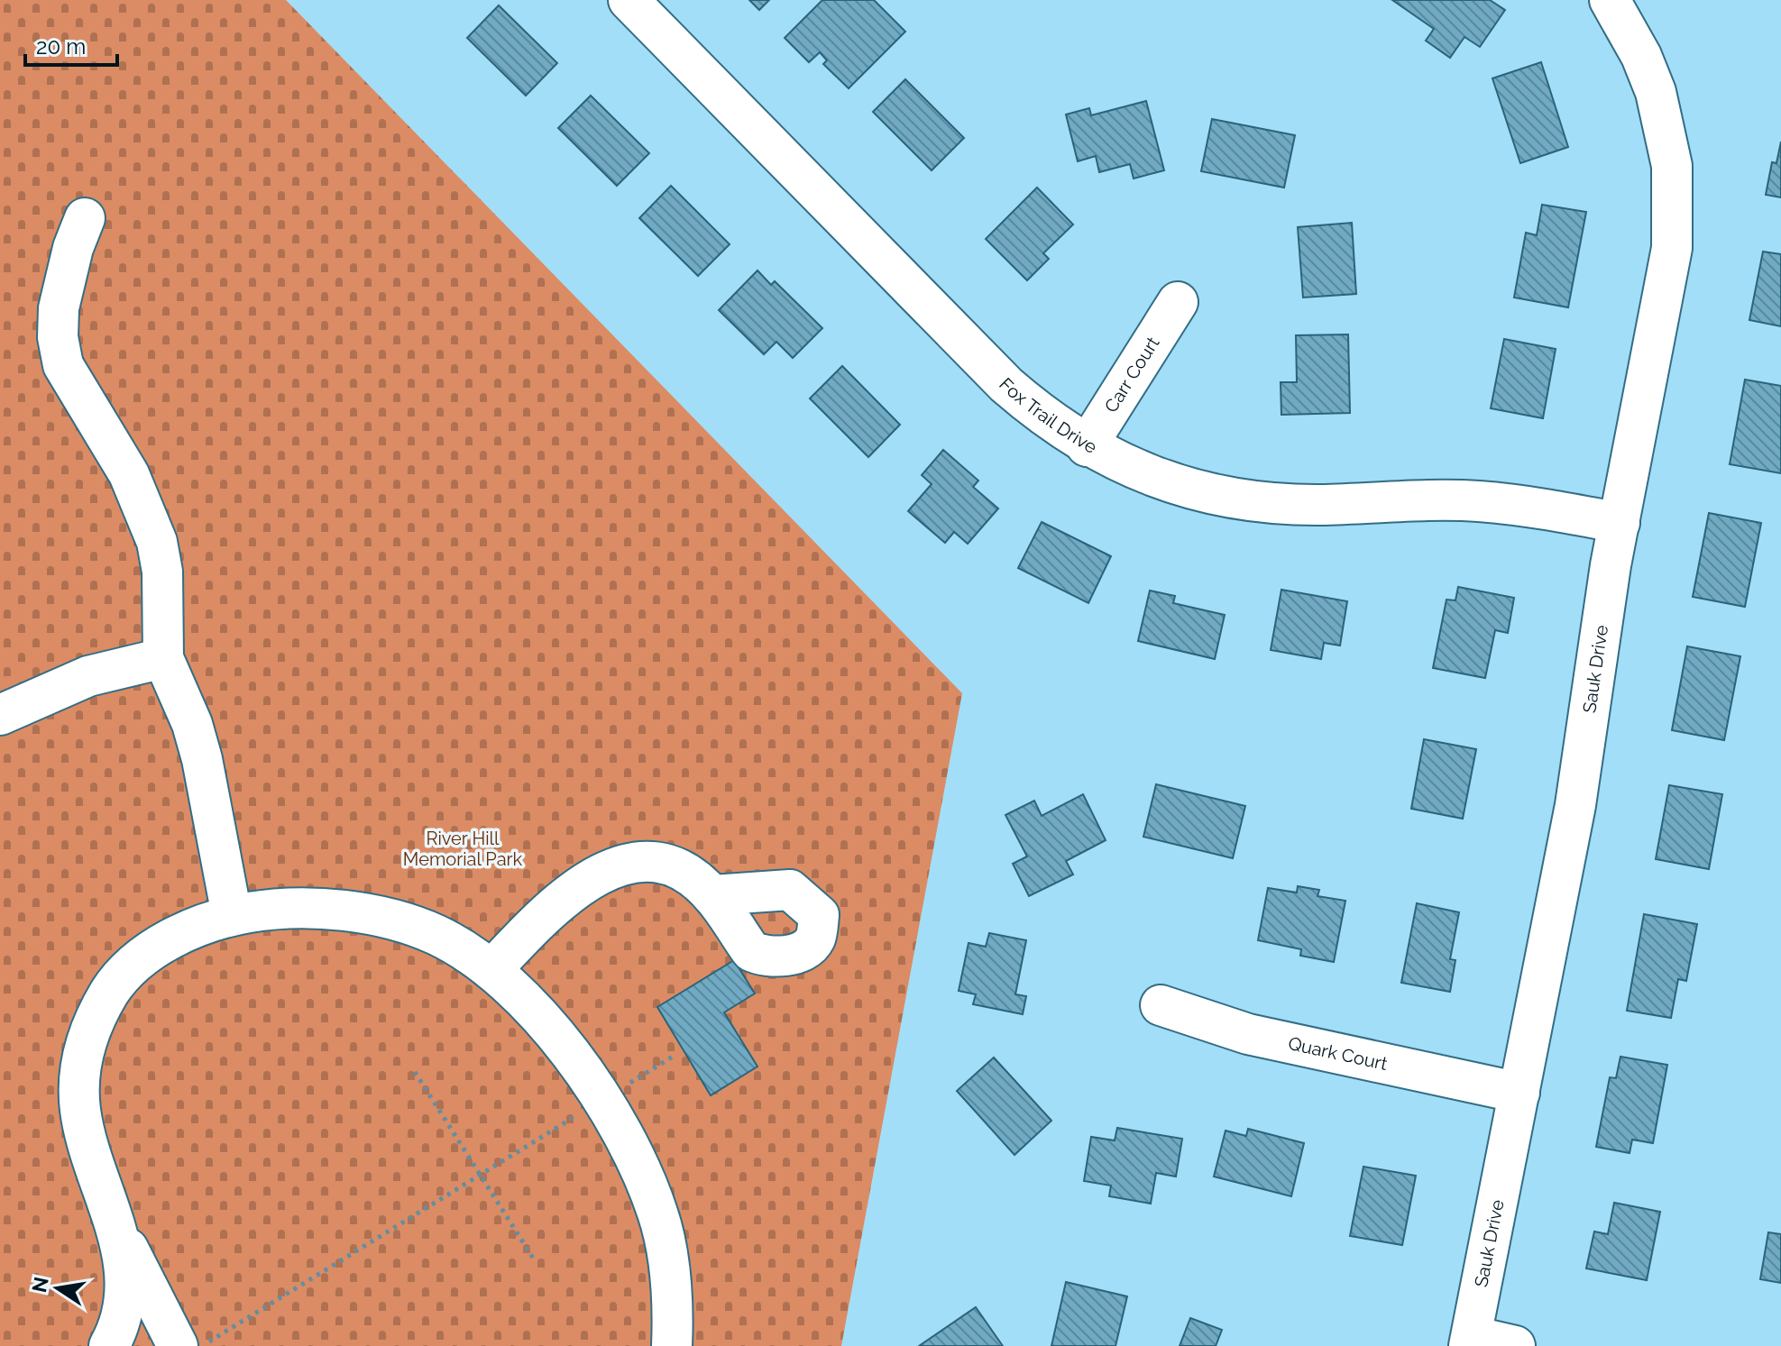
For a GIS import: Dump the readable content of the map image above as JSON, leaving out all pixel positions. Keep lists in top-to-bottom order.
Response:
{
  "streets": {
    "street": [
      "Carr Court",
      "Fox Trail Drive",
      "Sauk Drive",
      "Quark Court"
    ]
  },
  "crossings": [
    ["Carr Court", "Fox Trail Drive"],
    ["Fox Trail Drive", "Sauk Drive"],
    ["Sauk Drive", "Quark Court"]
  ],
  "parks": ["River Hill Memorial Park"],
  "scale_bar": "20 m",
  "north": "left"
}
